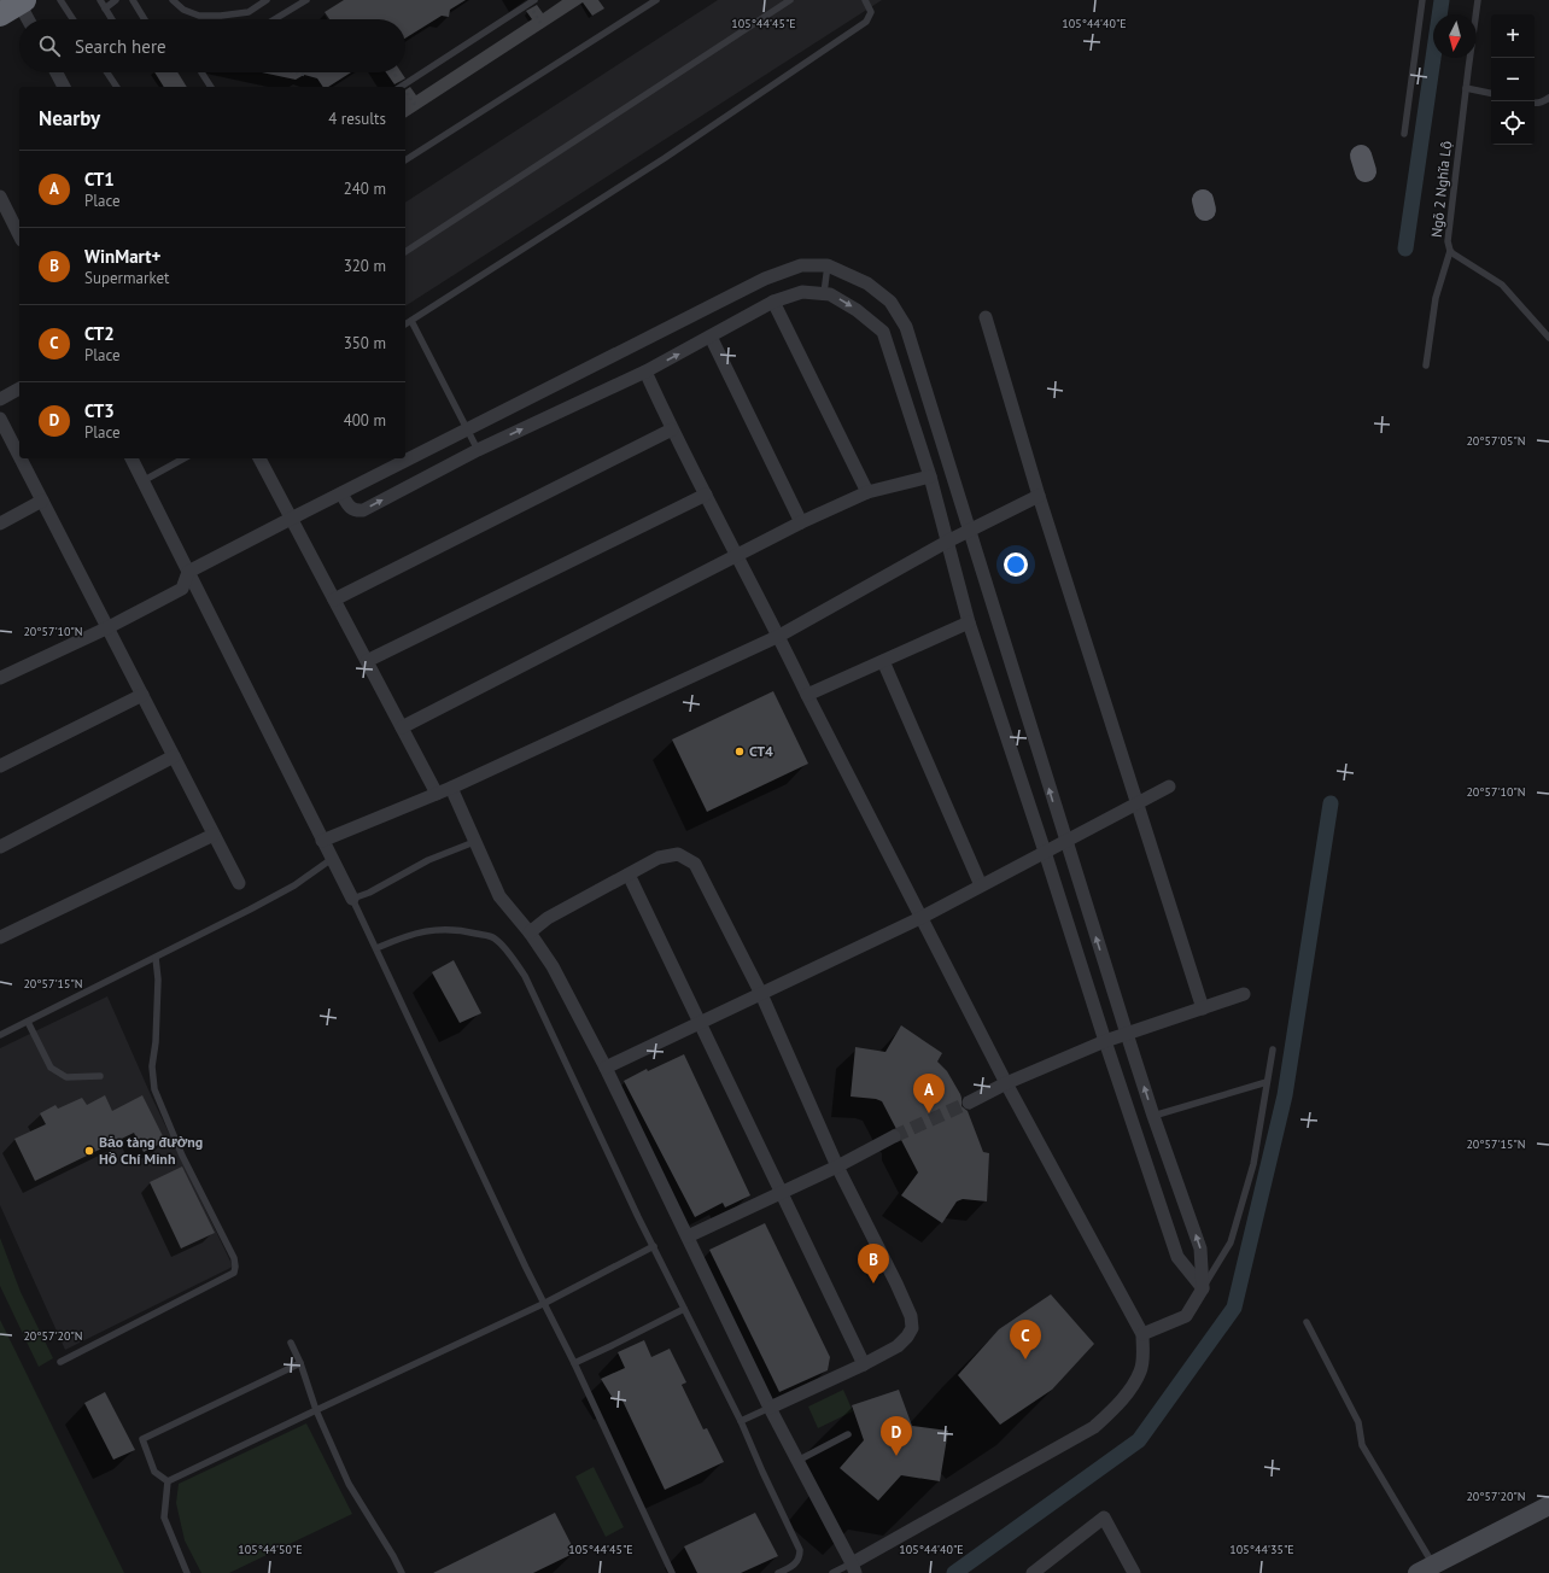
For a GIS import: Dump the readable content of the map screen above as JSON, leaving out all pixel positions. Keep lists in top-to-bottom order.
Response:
{
  "streets": {
    "lane": ["Ngõ 2 Nghĩa Lộ"]
  },
  "places": ["CT4", "Bảo tàng đường Hồ Chí Minh"],
  "north": "bottom",
  "page": {
    "map_buttons": ["+", "−"],
    "search": "Search here",
    "heading": ["Nearby", "4 results"],
    "list": [
      {
        "mark": "A",
        "name": "CT1",
        "note": "Place",
        "value": "240 m"
      },
      {
        "mark": "B",
        "name": "WinMart+",
        "note": "Supermarket",
        "value": "320 m"
      },
      {
        "mark": "C",
        "name": "CT2",
        "note": "Place",
        "value": "350 m"
      },
      {
        "mark": "D",
        "name": "CT3",
        "note": "Place",
        "value": "400 m"
      }
    ],
    "pins": [
      "A",
      "B",
      "C",
      "D"
    ]
  },
  "coordinates": [
    "105°44'45\"E",
    "105°44'40\"E",
    "20°57'05\"N",
    "20°57'10\"N",
    "20°57'15\"N",
    "20°57'20\"N",
    "105°44'50\"E",
    "105°44'35\"E"
  ]
}
